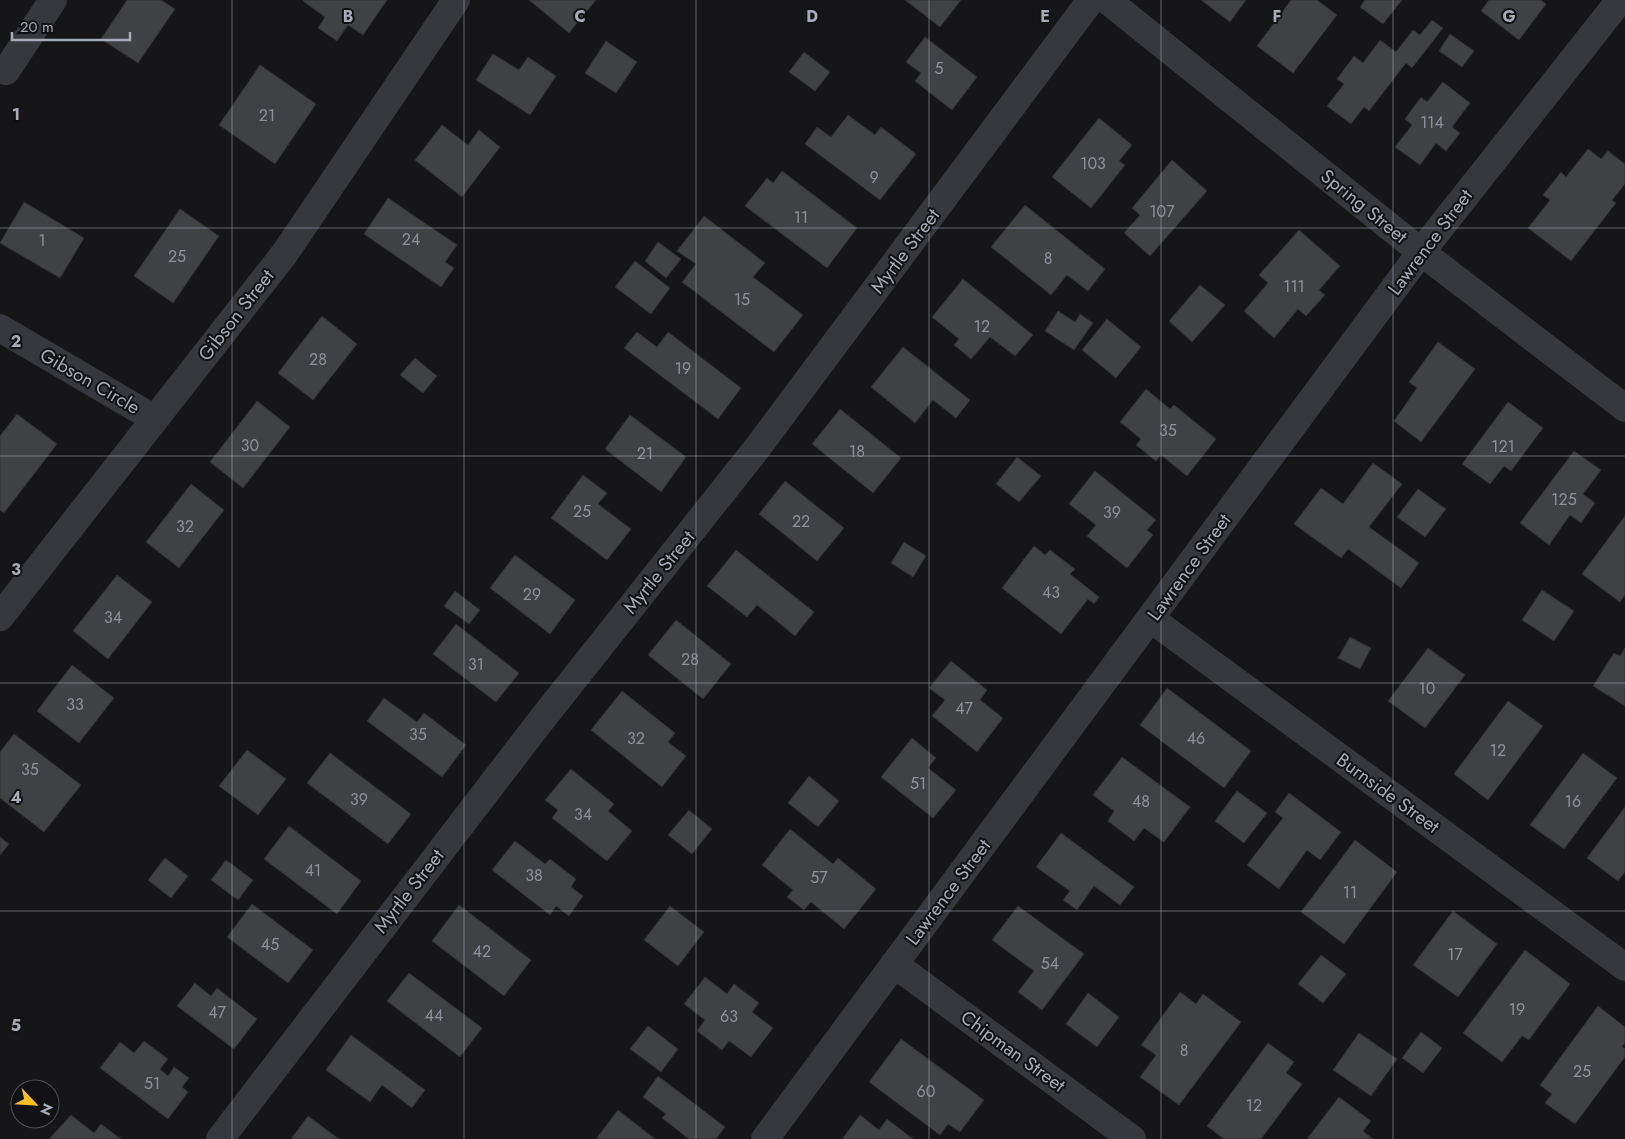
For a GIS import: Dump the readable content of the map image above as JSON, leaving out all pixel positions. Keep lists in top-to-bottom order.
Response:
{
  "streets": {
    "street": [
      "Spring Street",
      "Lawrence Street",
      "Myrtle Street",
      "Gibson Street",
      "Gibson Circle",
      "Burnside Street",
      "Chipman Street"
    ]
  },
  "crossings": [
    ["Spring Street", "Lawrence Street"],
    ["Lawrence Street", "Burnside Street"],
    ["Lawrence Street", "Chipman Street"],
    ["Gibson Street", "Gibson Circle"]
  ],
  "house_numbers": [
    "5",
    "21",
    "114",
    "103",
    "9",
    "107",
    "11",
    "24",
    "1",
    "25",
    "8",
    "111",
    "15",
    "12",
    "28",
    "19",
    "35",
    "30",
    "121",
    "18",
    "21",
    "125",
    "25",
    "39",
    "22",
    "32",
    "43",
    "29",
    "34",
    "28",
    "31",
    "10",
    "33",
    "47",
    "35",
    "32",
    "46",
    "12",
    "35",
    "51",
    "39",
    "48",
    "16",
    "34",
    "41",
    "38",
    "57",
    "11",
    "45",
    "42",
    "17",
    "54",
    "19",
    "47",
    "44",
    "63",
    "8",
    "25",
    "51",
    "60",
    "12"
  ],
  "scale_bar": "20 m",
  "north": "bottom right",
  "grid": {
    "columns": [
      "B",
      "C",
      "D",
      "E",
      "F",
      "G"
    ],
    "rows": [
      "1",
      "2",
      "3",
      "4",
      "5"
    ]
  }
}
